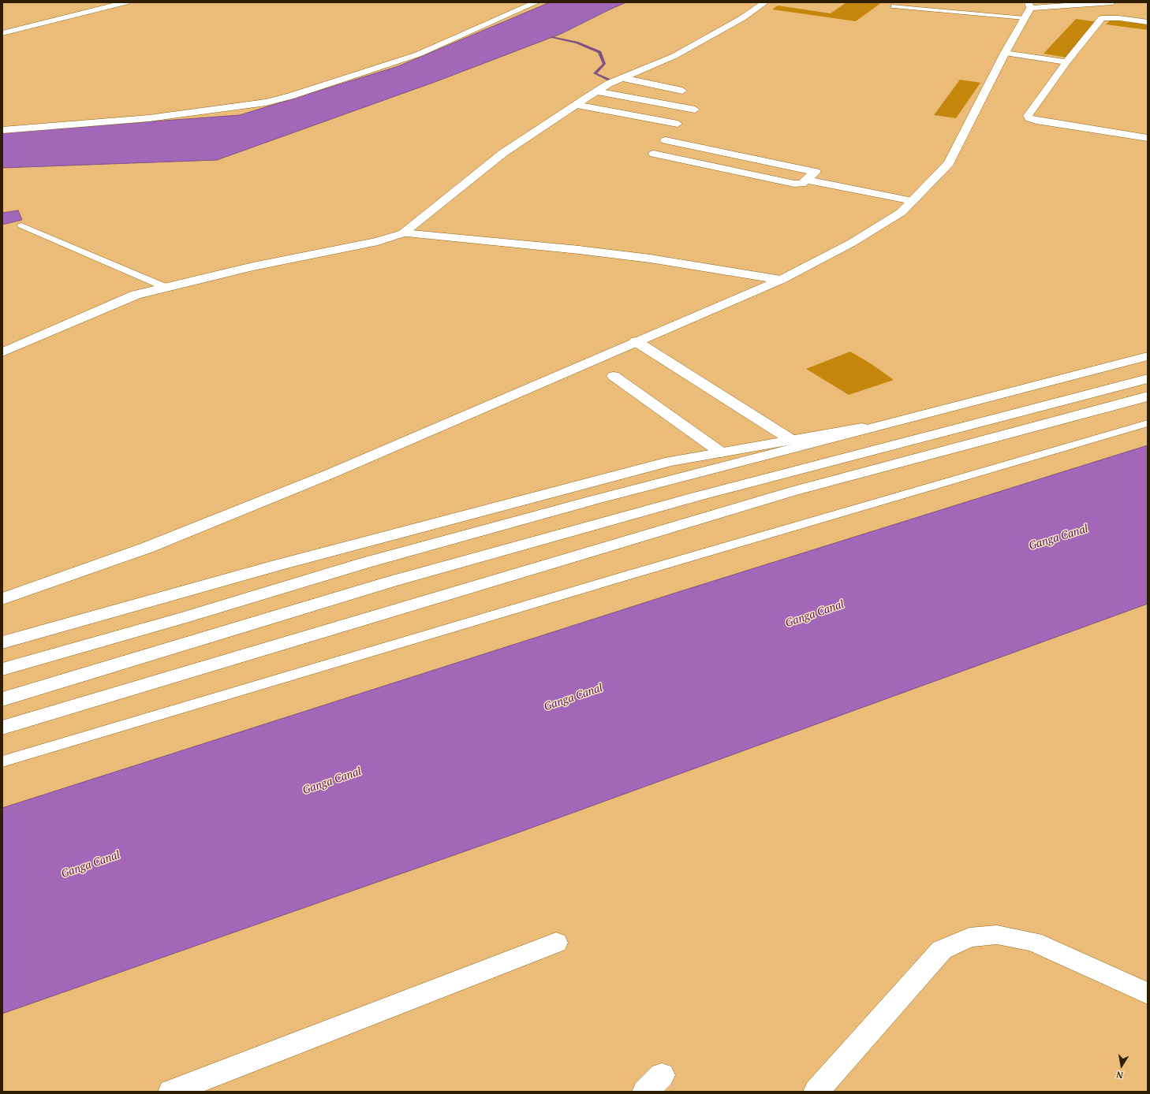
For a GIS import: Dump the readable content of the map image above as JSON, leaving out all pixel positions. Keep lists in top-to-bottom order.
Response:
{
  "water": ["Ganga Canal"],
  "north": "bottom"
}
